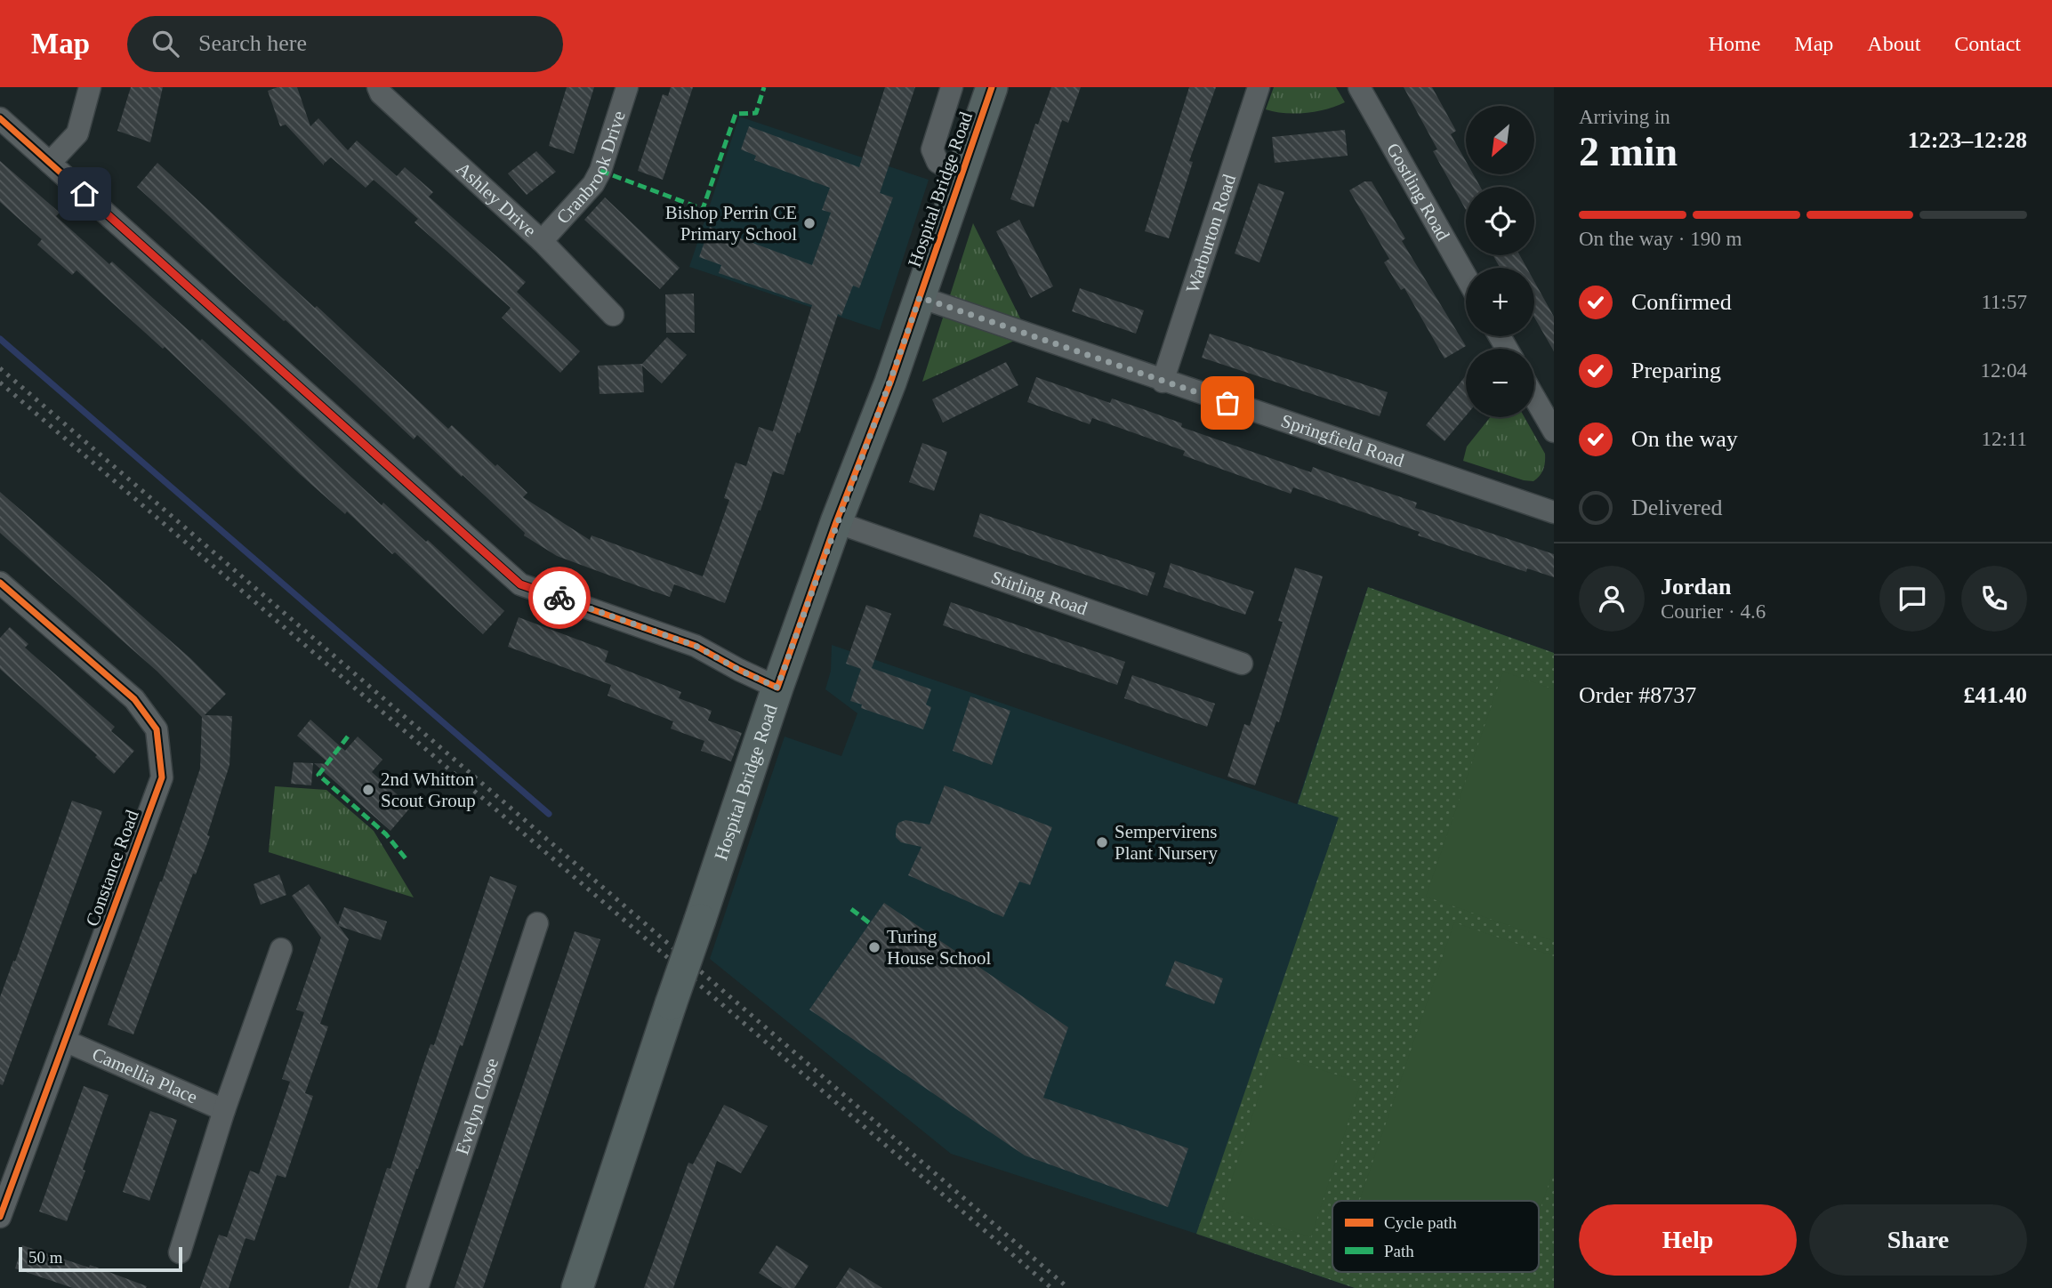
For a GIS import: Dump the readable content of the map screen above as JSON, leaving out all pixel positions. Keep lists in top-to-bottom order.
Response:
{
  "streets": {
    "main road": ["Hospital Bridge Road"],
    "street": [
      "Cranbrook Drive",
      "Gostling Road",
      "Ashley Drive",
      "Warburton Road",
      "Springfield Road",
      "Stirling Road",
      "Constance Road",
      "Camellia Place",
      "Evelyn Close"
    ]
  },
  "crossings": [
    ["Cranbrook Drive", "Ashley Drive"],
    ["Hospital Bridge Road", "Springfield Road"],
    ["Hospital Bridge Road", "Stirling Road"],
    ["Warburton Road", "Springfield Road"],
    ["Constance Road", "Camellia Place"]
  ],
  "places": [
    "Bishop Perrin CE Primary School",
    "2nd Whitton Scout Group",
    "Sempervirens Plant Nursery",
    "Turing House School"
  ],
  "legend": ["Cycle path", "Path"],
  "scale_bar": "50 m",
  "north": "bottom left",
  "page": {
    "header": "Map",
    "search": "Search here",
    "nav": [
      "Home",
      "Map",
      "About",
      "Contact"
    ],
    "heading": ["2 min", "Arriving in", "12:23–12:28"],
    "panel": [
      "Jordan",
      "Courier · 4.6",
      "Order #8737",
      "£41.40"
    ],
    "map_buttons": ["+", "−"],
    "bar": "On the way · 190 m",
    "list": [
      ["Confirmed", "11:57"],
      ["Preparing", "12:04"],
      ["On the way", "12:11"],
      "Delivered"
    ],
    "buttons": ["Help", "Share"],
    "scale": "50 m"
  }
}
